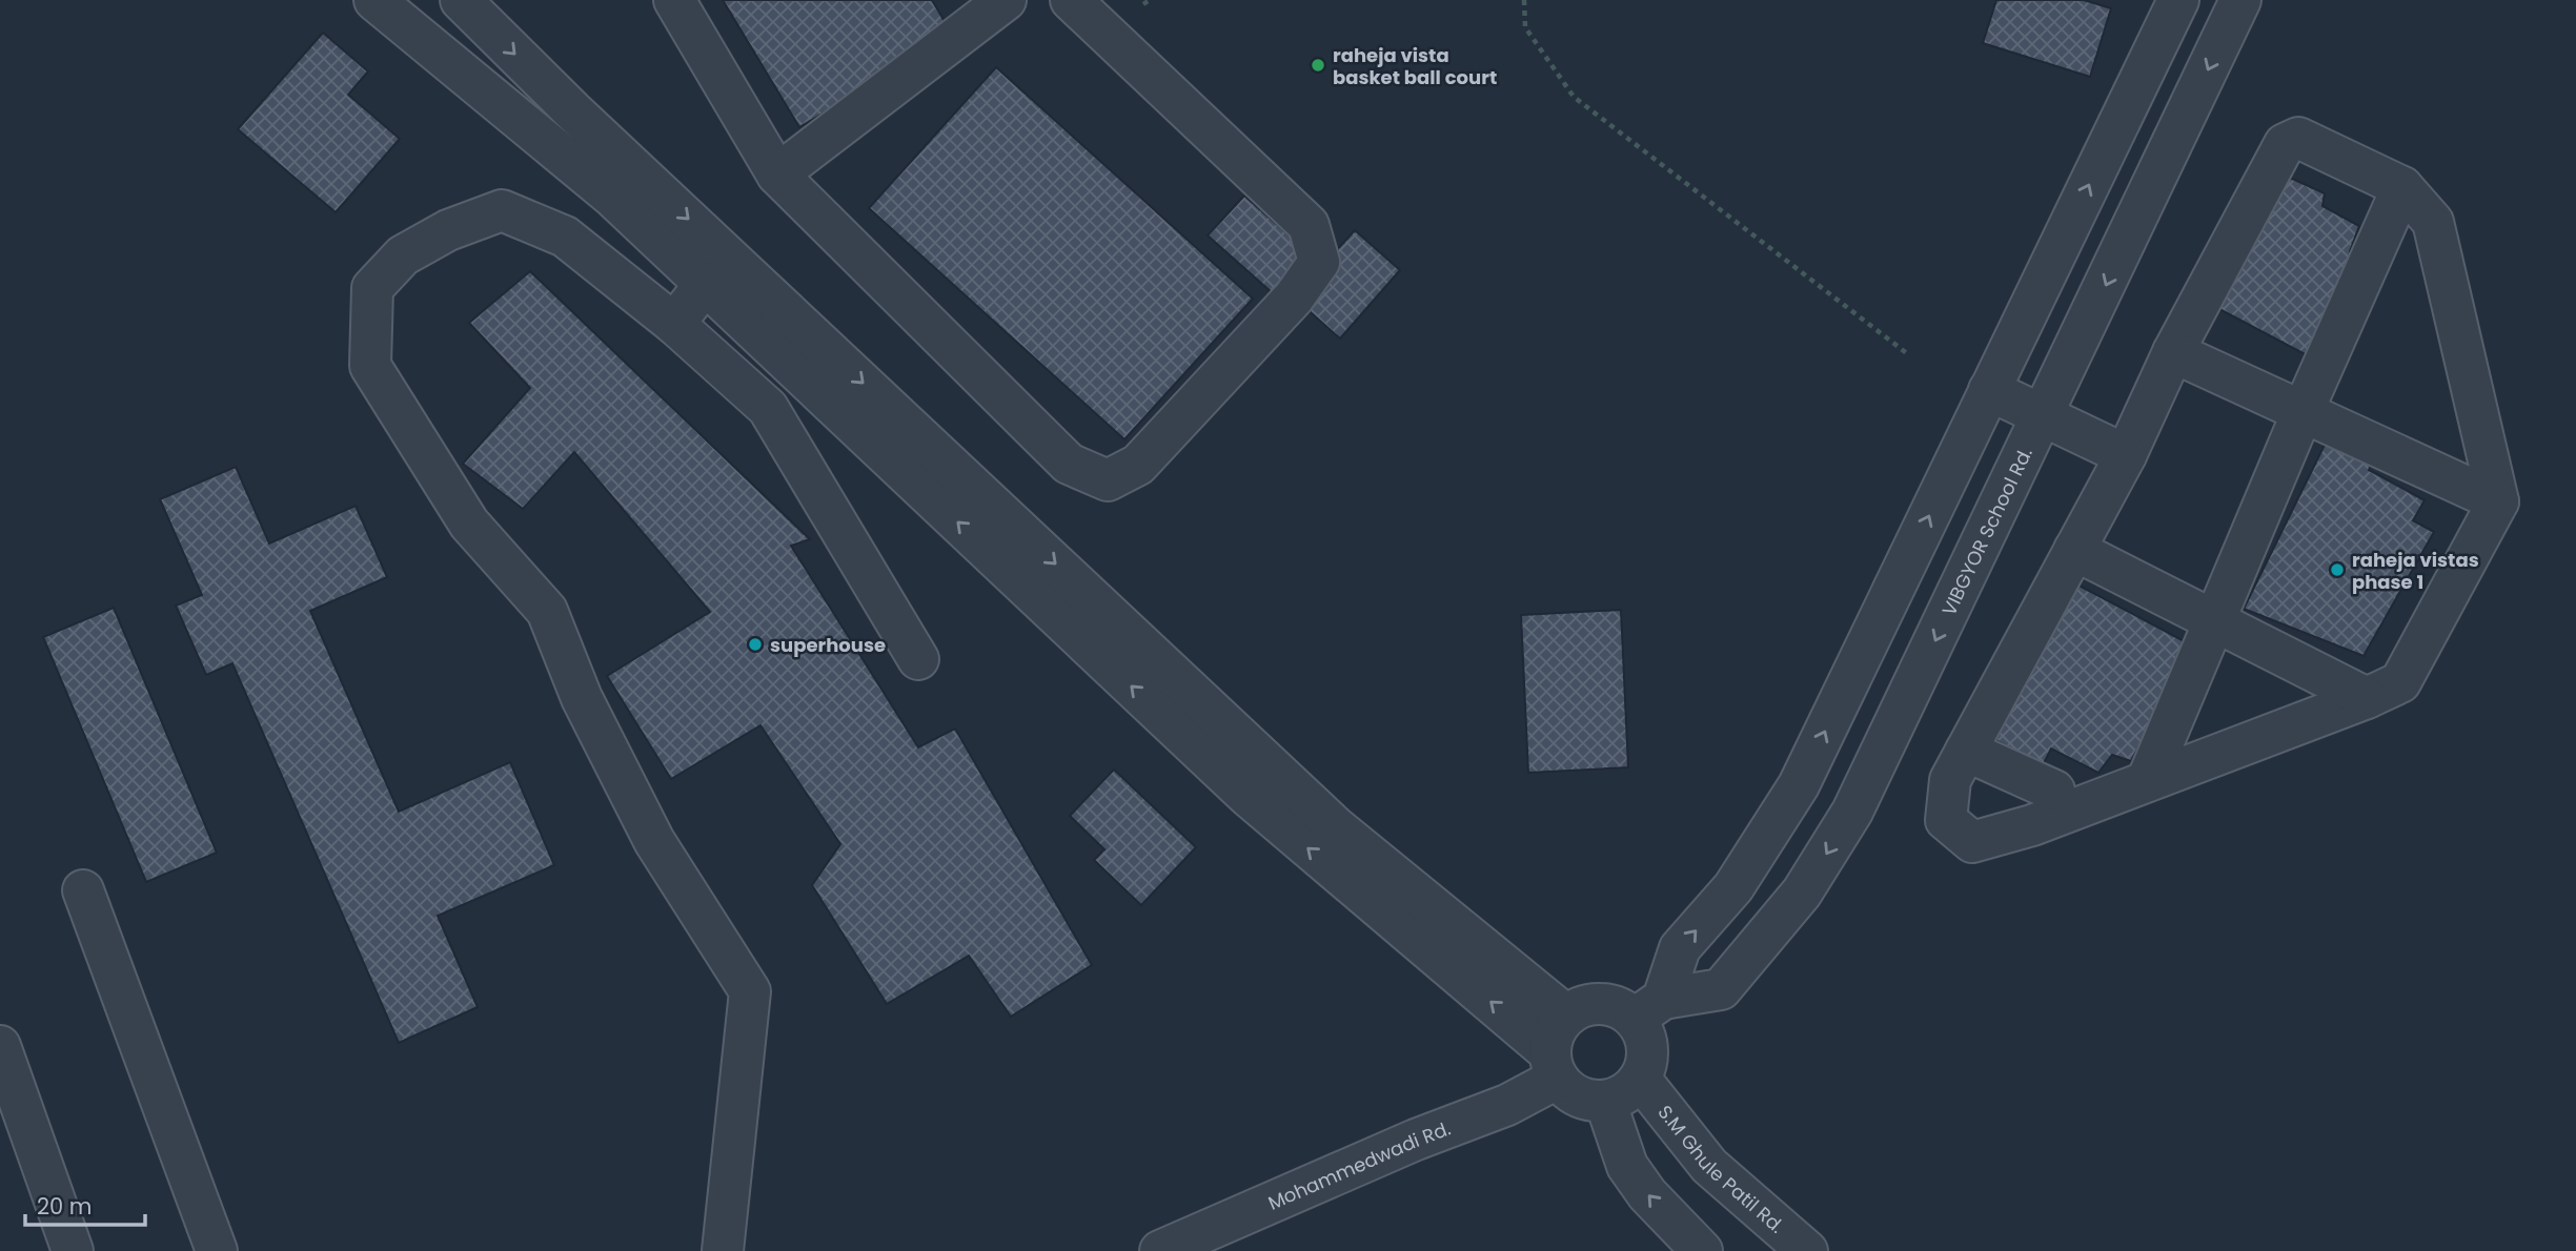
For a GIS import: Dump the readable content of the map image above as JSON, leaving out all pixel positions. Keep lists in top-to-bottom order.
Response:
{
  "streets": {
    "street": ["VIBGYOR School Rd.", "Mohammedwadi Rd.", "S.M Ghule Patil Rd."]
  },
  "crossings": [
    ["VIBGYOR School Rd.", "Mohammedwadi Rd."],
    ["VIBGYOR School Rd.", "S.M Ghule Patil Rd."],
    ["Mohammedwadi Rd.", "S.M Ghule Patil Rd."]
  ],
  "places": ["raheja vista basket ball court", "raheja vistas phase 1", "superhouse"],
  "scale_bar": "20 m"
}
